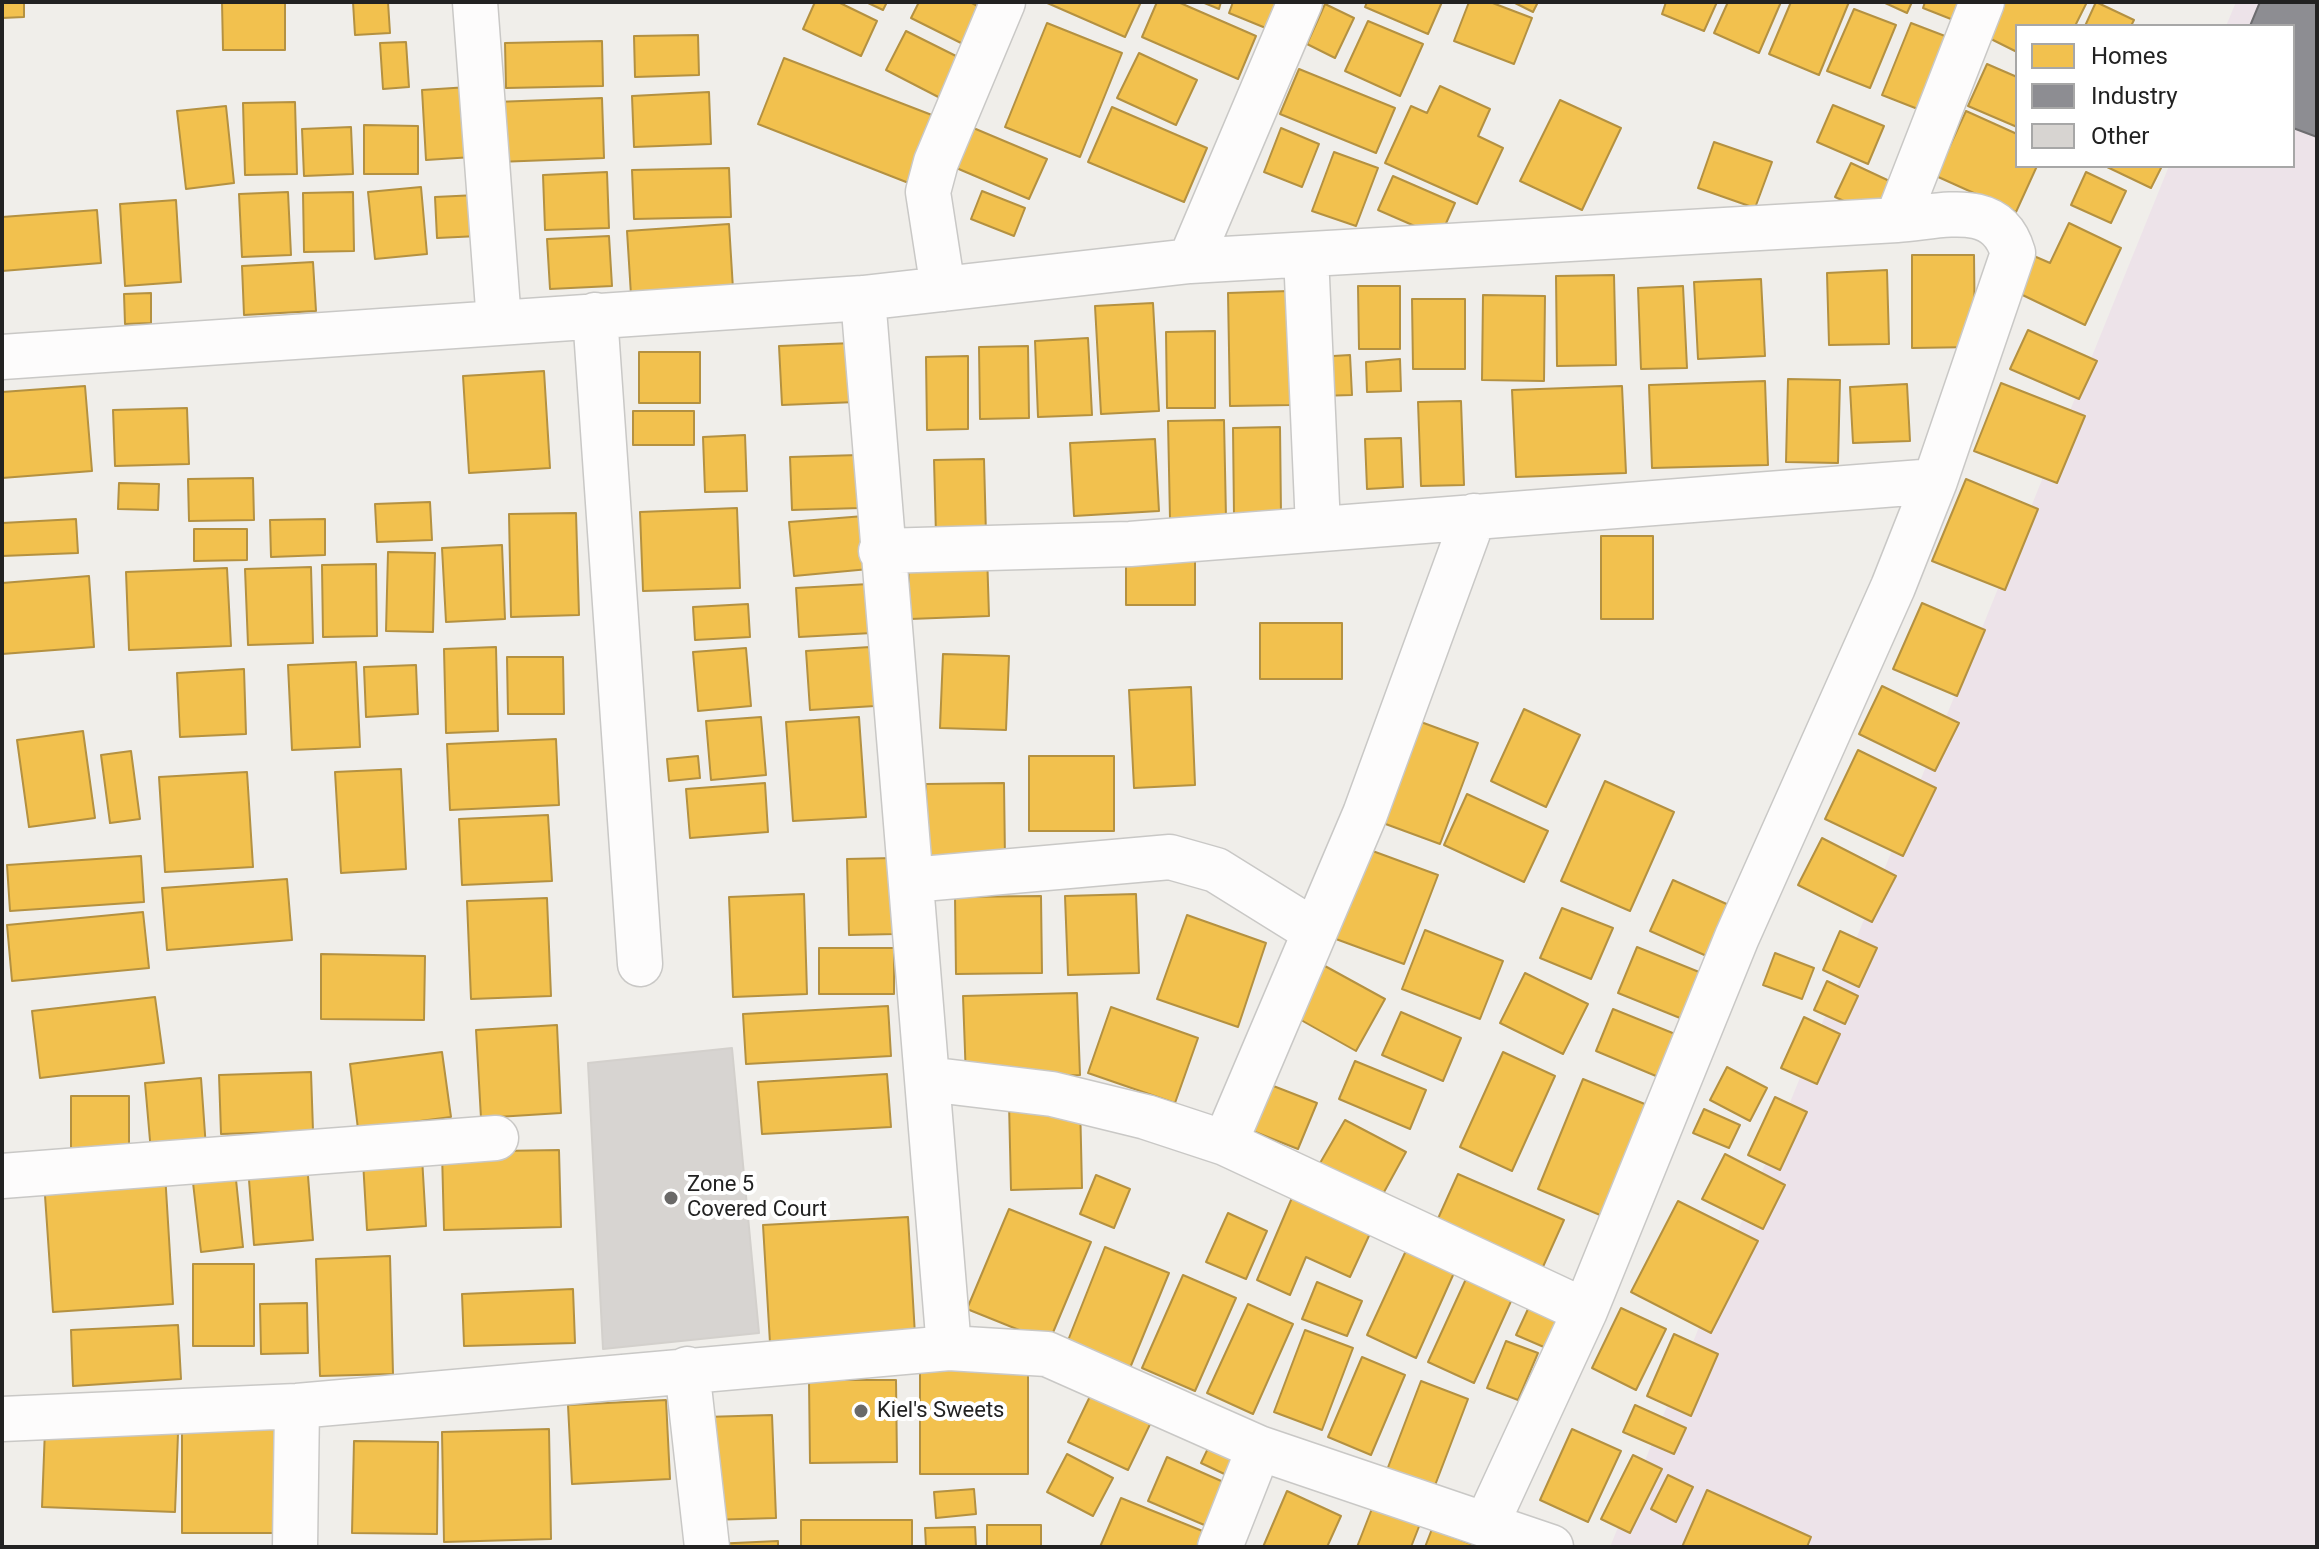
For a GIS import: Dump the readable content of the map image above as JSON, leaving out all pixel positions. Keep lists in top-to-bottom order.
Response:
{
  "places": ["Zone 5 Covered Court", "Kiel's Sweets"],
  "legend": ["Homes", "Industry", "Other"]
}
